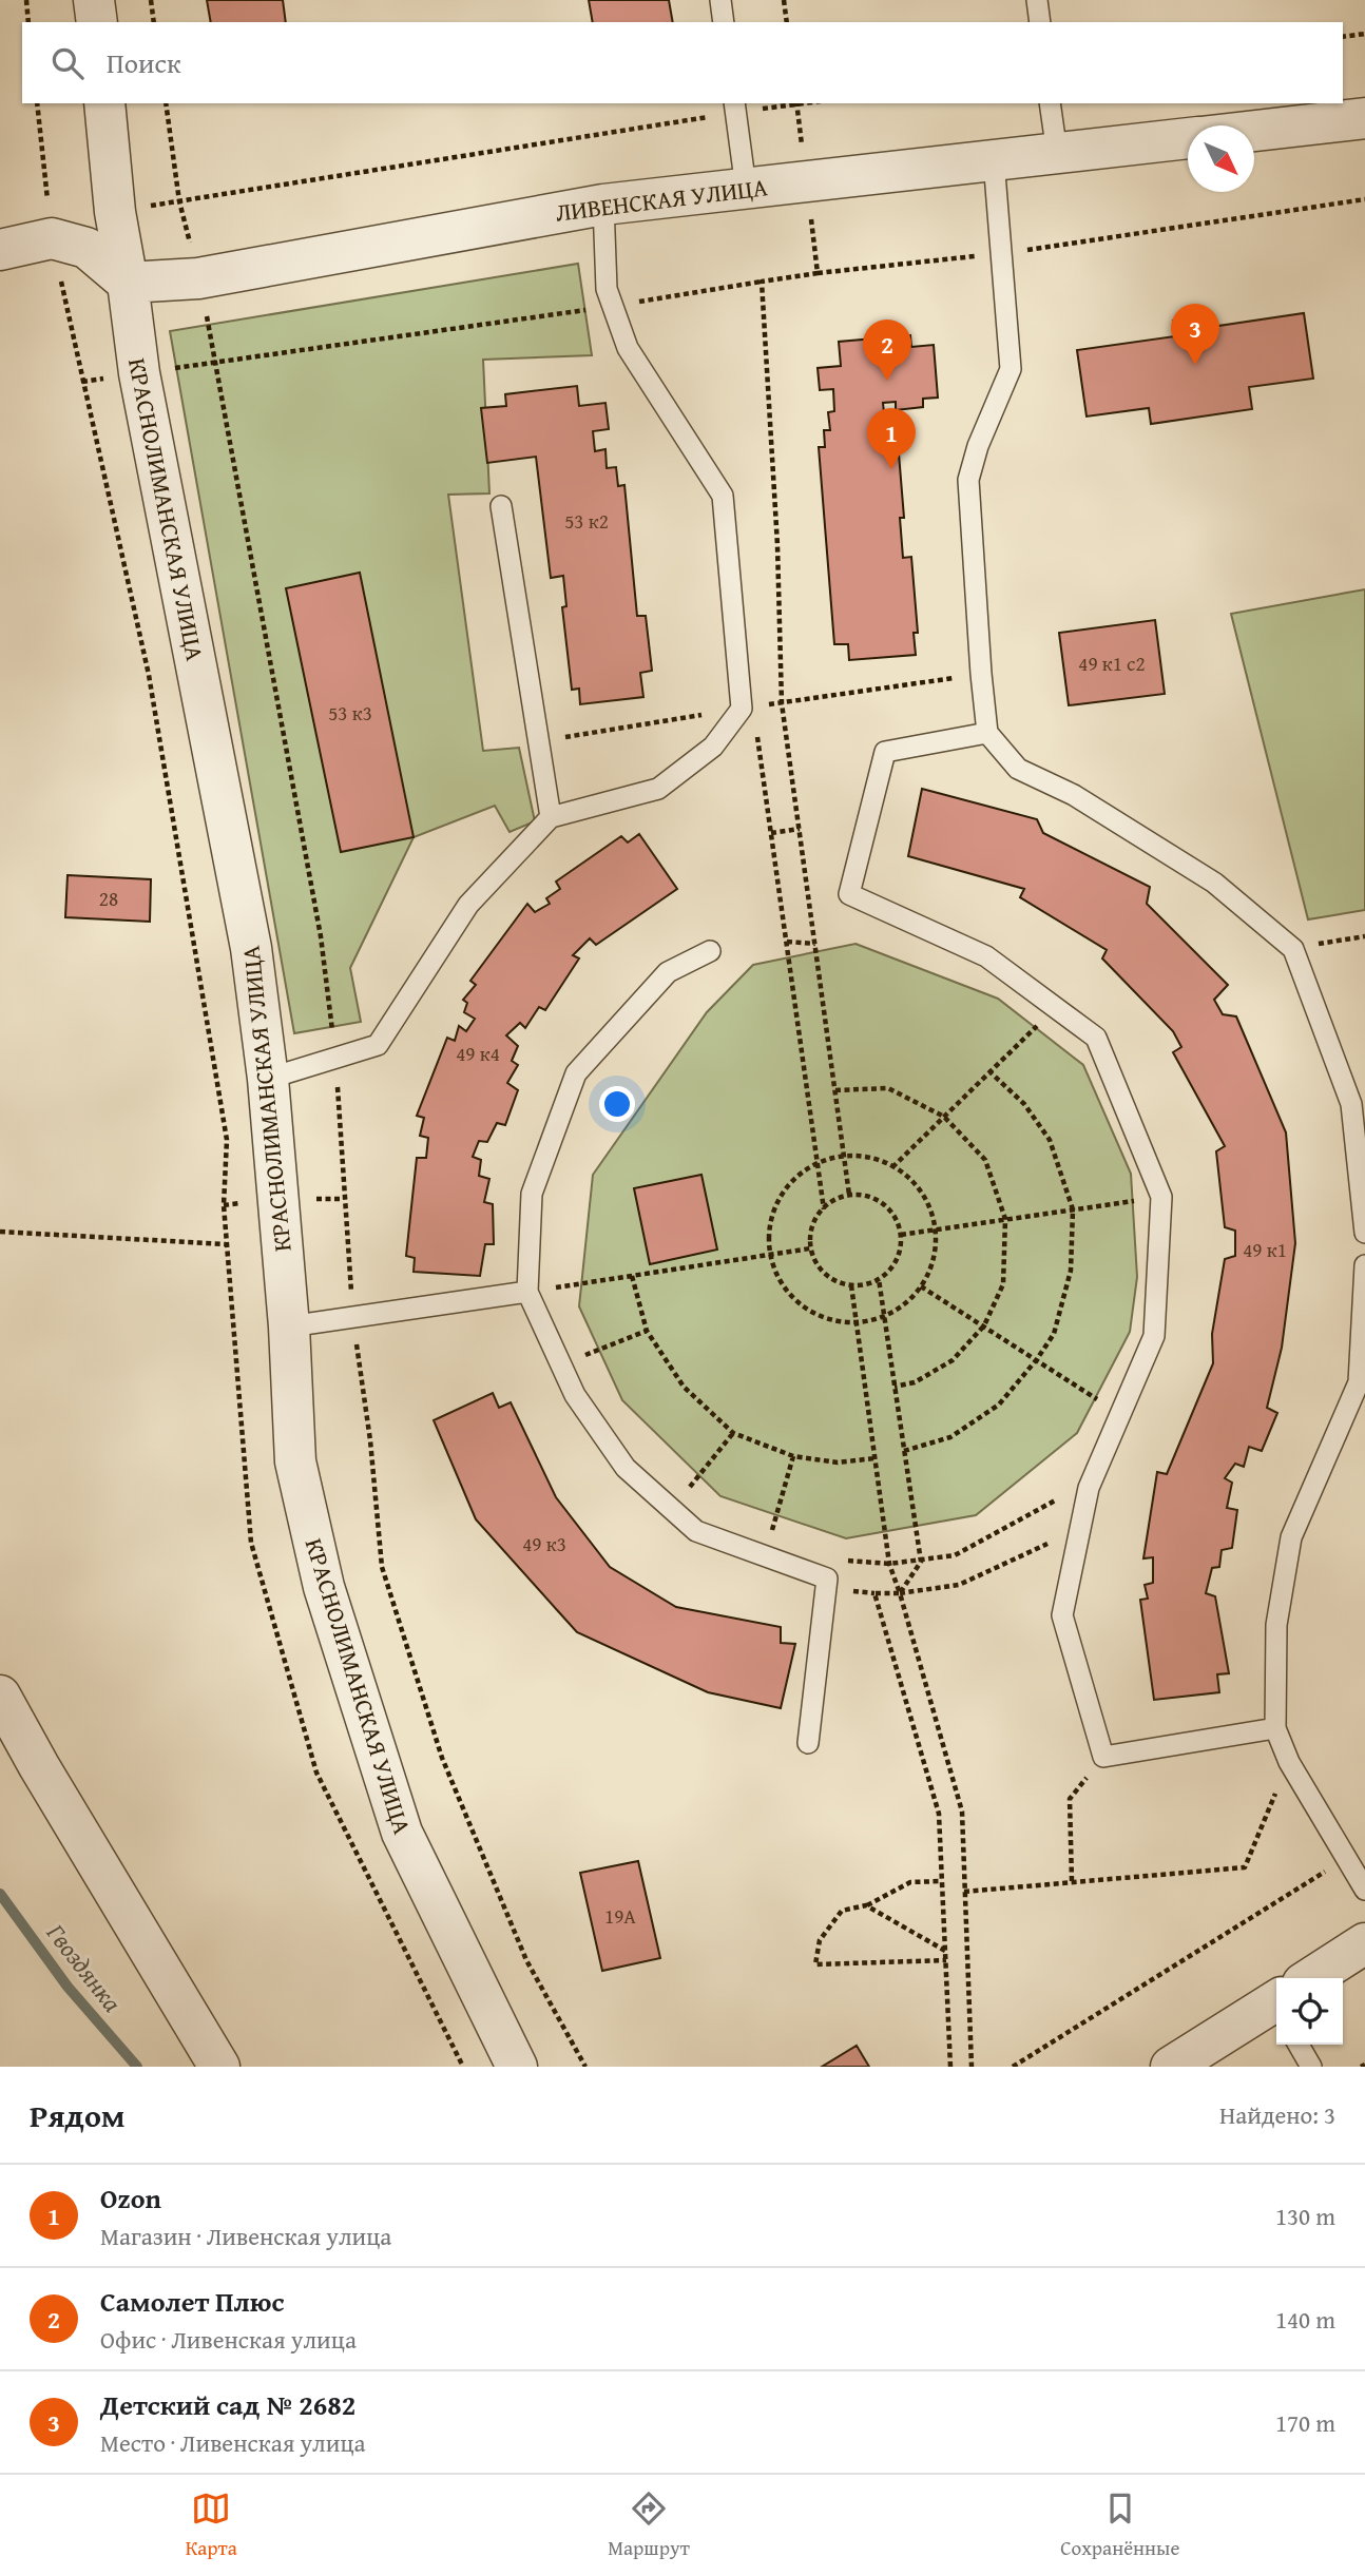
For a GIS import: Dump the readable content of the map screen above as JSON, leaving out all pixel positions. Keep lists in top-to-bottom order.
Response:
{
  "streets": {
    "street": ["ЛИВЕНСКАЯ УЛИЦА", "КРАСНОЛИМАНСКАЯ УЛИЦА"]
  },
  "crossings": [
    ["ЛИВЕНСКАЯ УЛИЦА", "КРАСНОЛИМАНСКАЯ УЛИЦА"]
  ],
  "water": ["Гвоздянка"],
  "house_numbers": [
    "53 к2",
    "49 к1 с2",
    "53 к3",
    "28",
    "49 к4",
    "49 к1",
    "49 к3",
    "19А"
  ],
  "north": "bottom right",
  "page": {
    "search": "Поиск",
    "pins": ["3", "2", "1"],
    "heading": ["Рядом", "Найдено: 3"],
    "list": [
      {
        "mark": "1",
        "name": "Ozon",
        "note": "Магазин · Ливенская улица",
        "value": "130 m"
      },
      {
        "mark": "2",
        "name": "Самолет Плюс",
        "note": "Офис · Ливенская улица",
        "value": "140 m"
      },
      {
        "mark": "3",
        "name": "Детский сад № 2682",
        "note": "Место · Ливенская улица",
        "value": "170 m"
      }
    ],
    "nav": ["Карта", "Маршрут", "Сохранённые"]
  }
}
